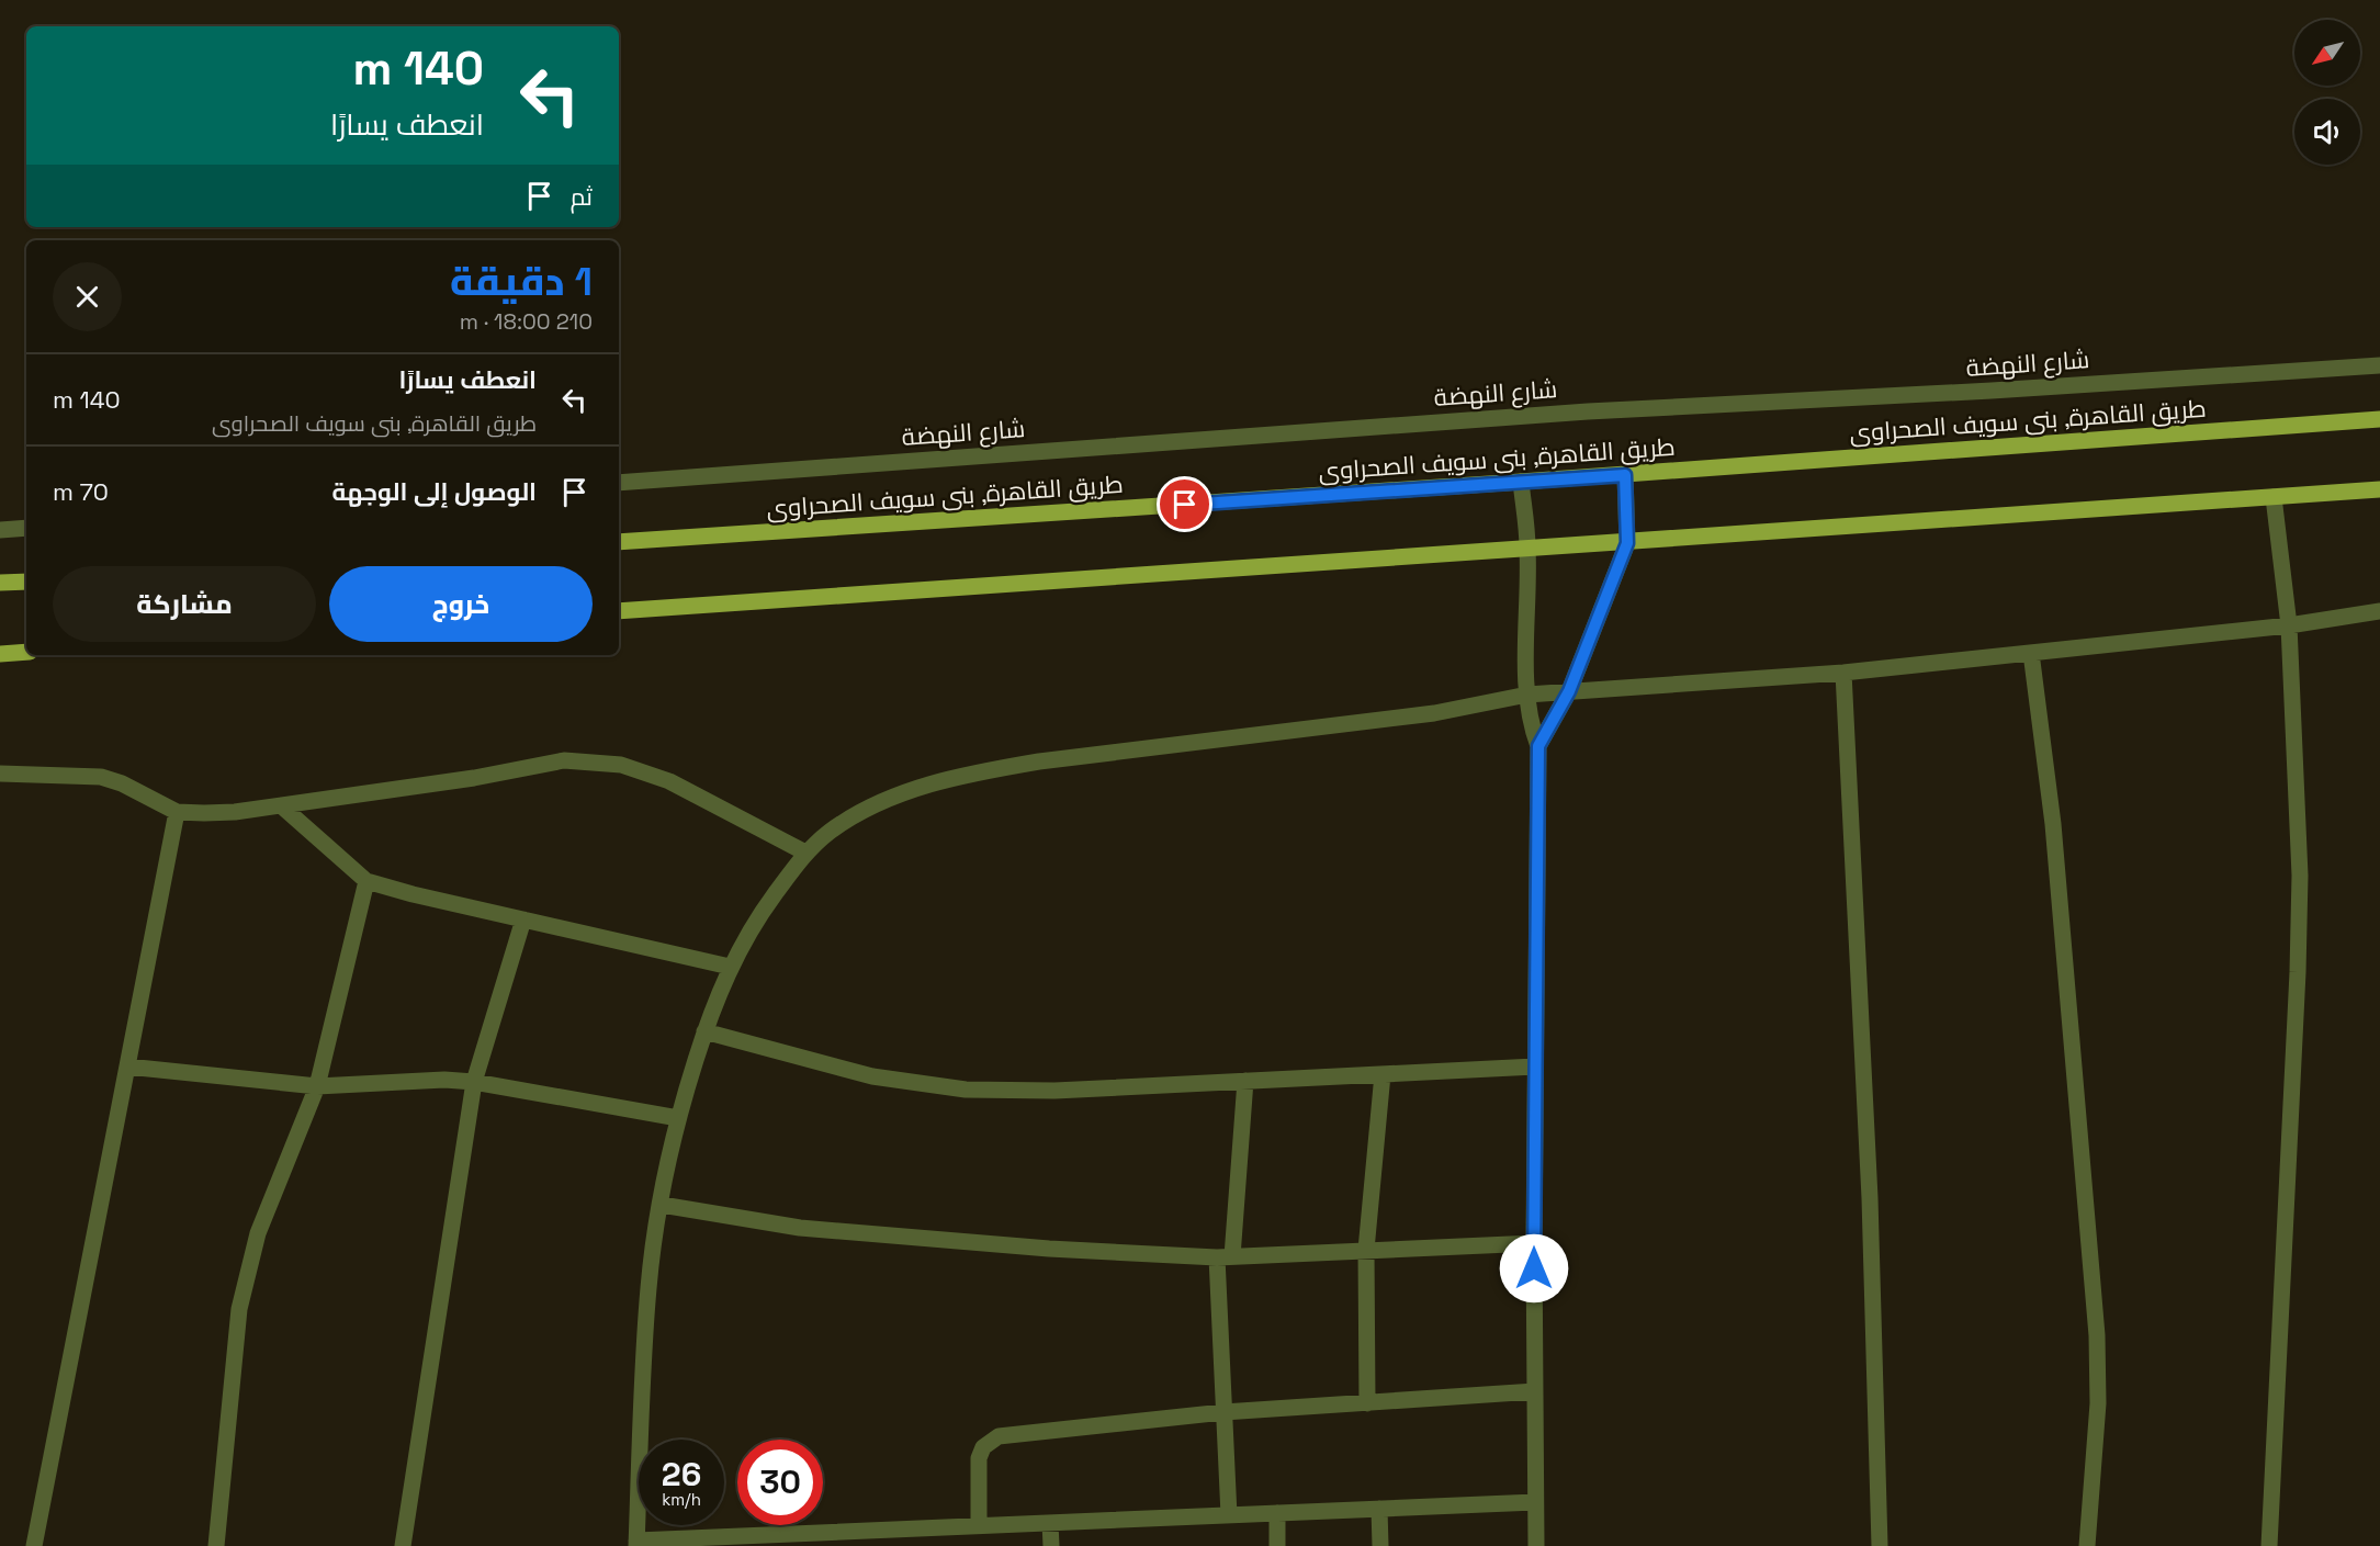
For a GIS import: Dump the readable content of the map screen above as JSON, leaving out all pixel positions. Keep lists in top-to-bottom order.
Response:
{
  "streets": {
    "main road": ["طريق القاهرة, بنى سويف الصحراوى"],
    "street": ["شارع النهضة"]
  },
  "north": "bottom left",
  "page": {
    "turn": ["140 m", "انعطف يسارًا"],
    "then": "ثم",
    "heading": ["1 دقيقة", "210 m · 18:00"],
    "list": [
      {
        "name": "انعطف يسارًا",
        "note": "طريق القاهرة, بنى سويف الصحراوى",
        "value": "140 m"
      },
      {
        "name": "الوصول إلى الوجهة",
        "value": "70 m"
      }
    ],
    "buttons": ["خروج", "مشاركة"],
    "speed": "26 km/h",
    "limit": "30"
  }
}
